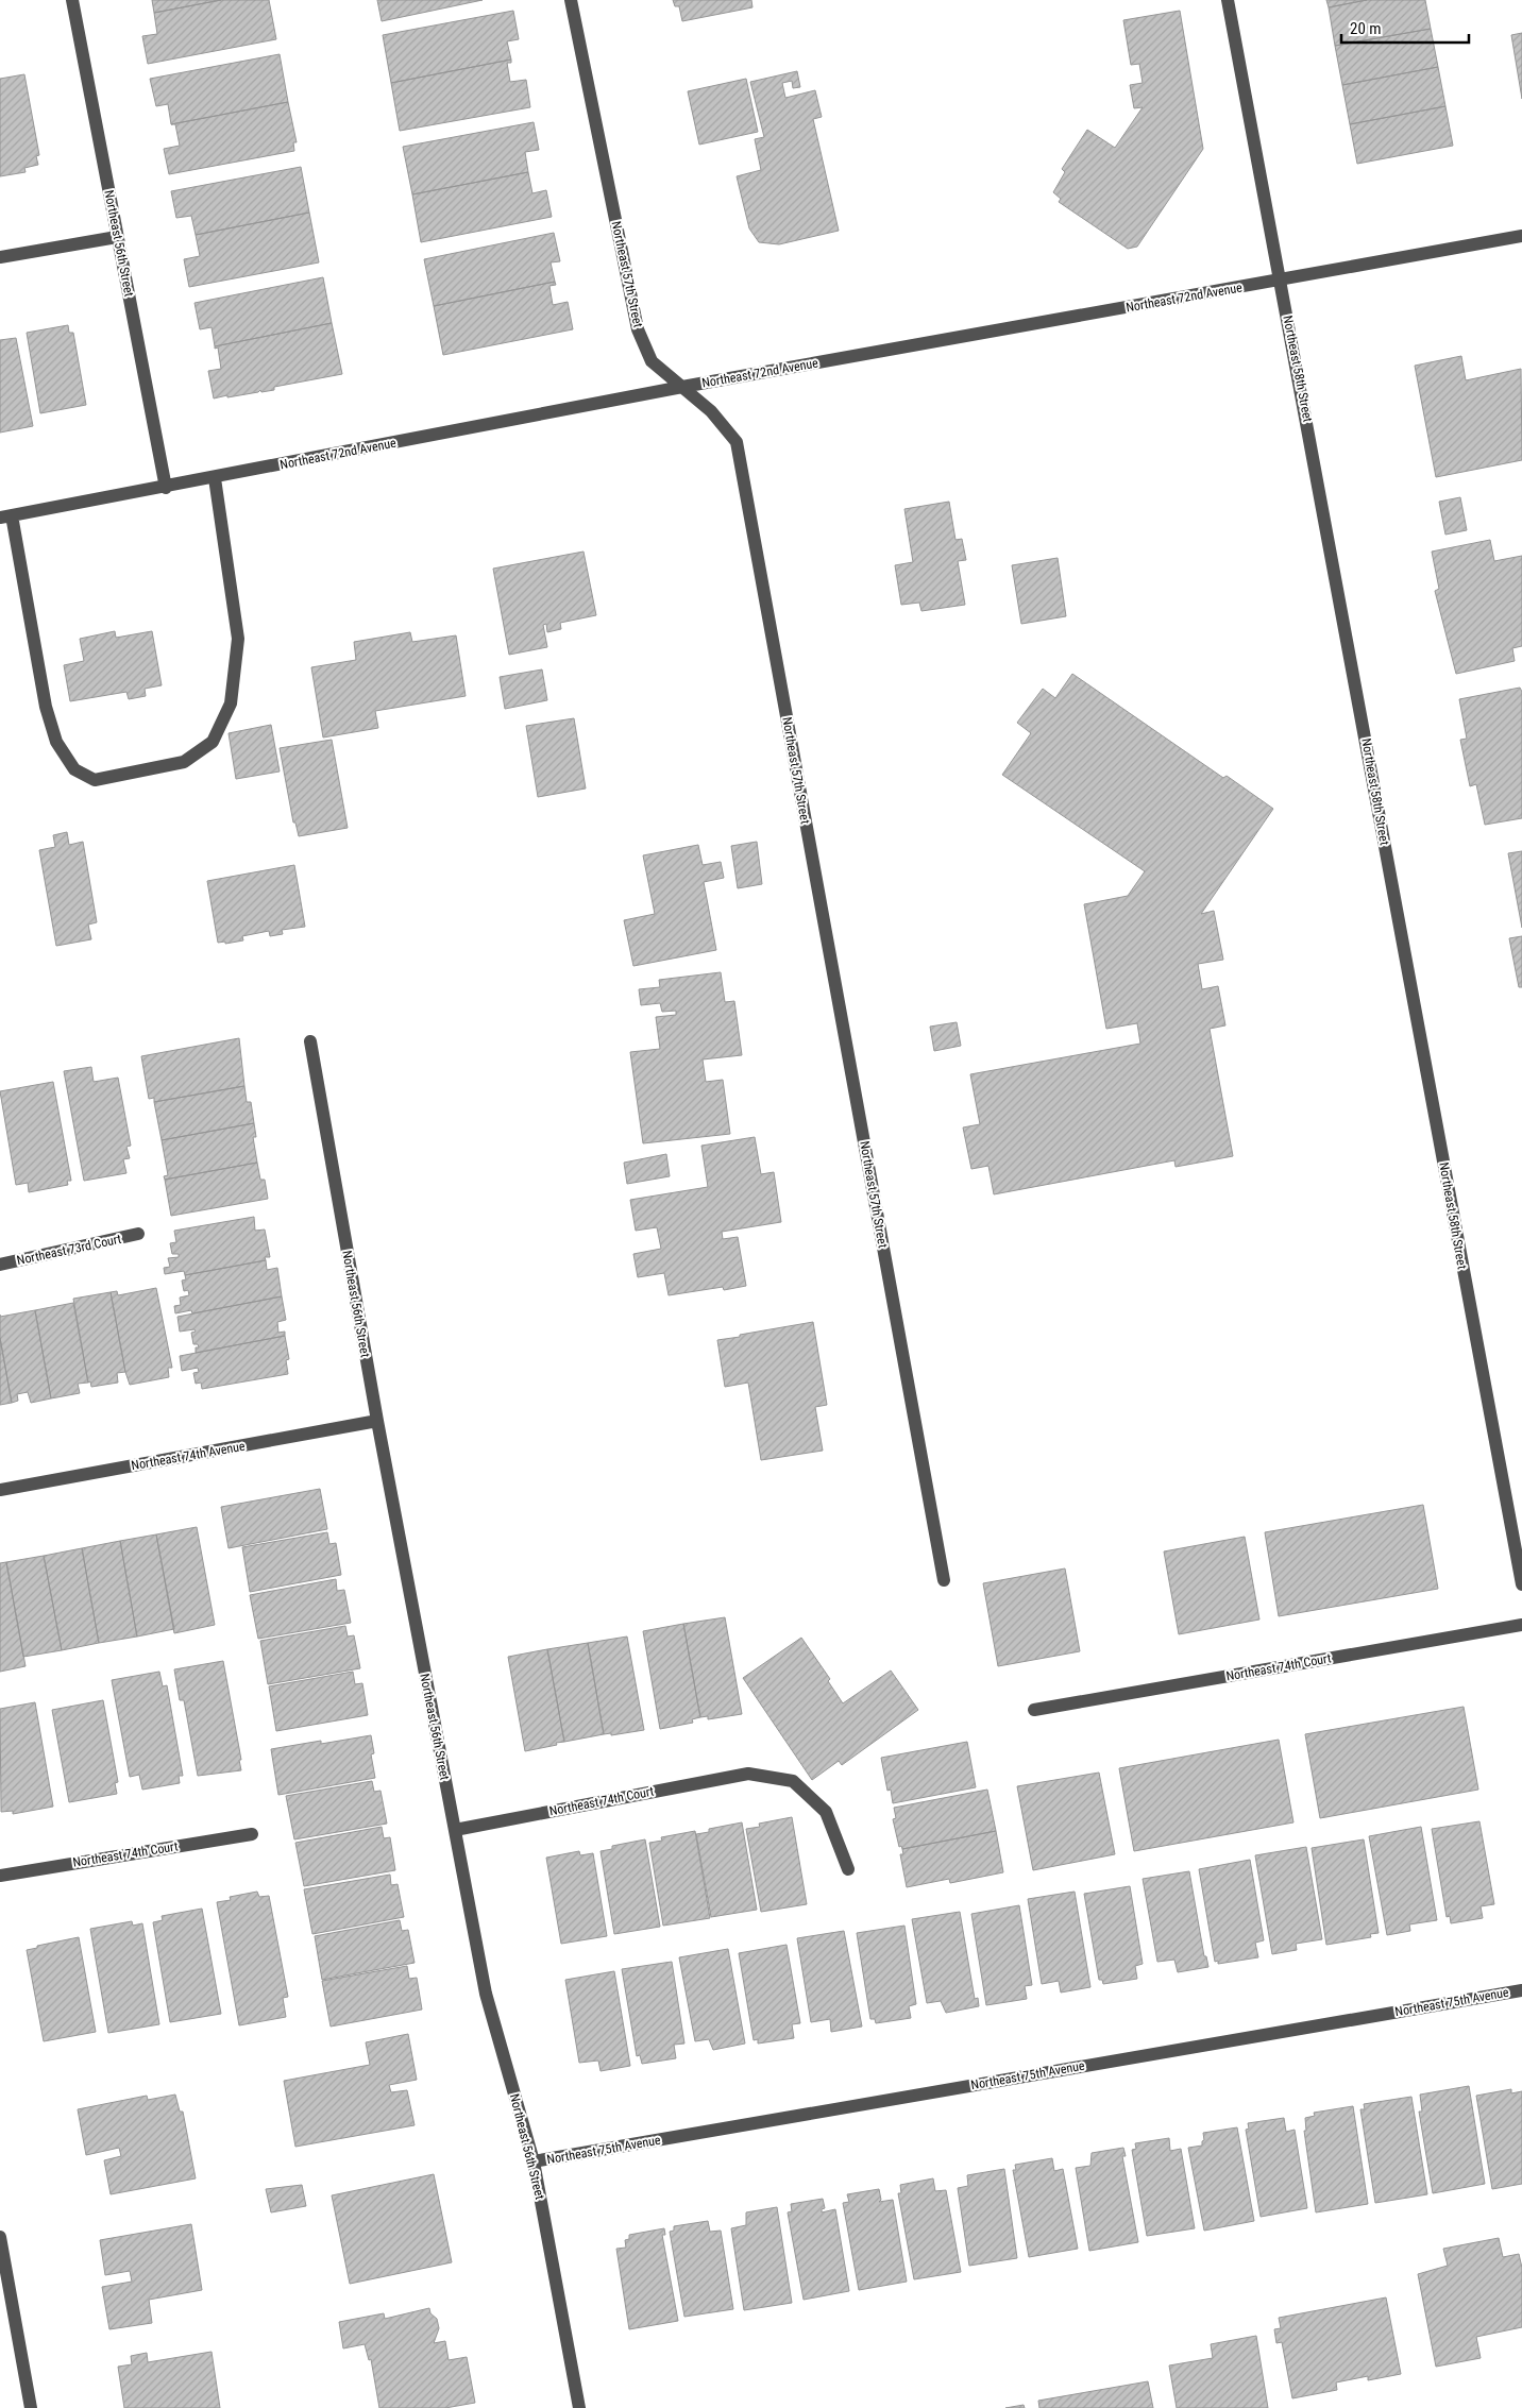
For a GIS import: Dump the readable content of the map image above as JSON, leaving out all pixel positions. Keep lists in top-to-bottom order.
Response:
{
  "streets": {
    "street": [
      "Northeast 56th Street",
      "Northeast 57th Street",
      "Northeast 72nd Avenue",
      "Northeast 58th Street",
      "Northeast 73rd Court",
      "Northeast 74th Avenue",
      "Northeast 74th Court",
      "Northeast 75th Avenue"
    ]
  },
  "crossings": [
    ["Northeast 56th Street", "Northeast 72nd Avenue"],
    ["Northeast 56th Street", "Northeast 74th Avenue"],
    ["Northeast 56th Street", "Northeast 74th Court"],
    ["Northeast 56th Street", "Northeast 75th Avenue"],
    ["Northeast 57th Street", "Northeast 72nd Avenue"],
    ["Northeast 72nd Avenue", "Northeast 58th Street"]
  ],
  "scale_bar": "20 m"
}
